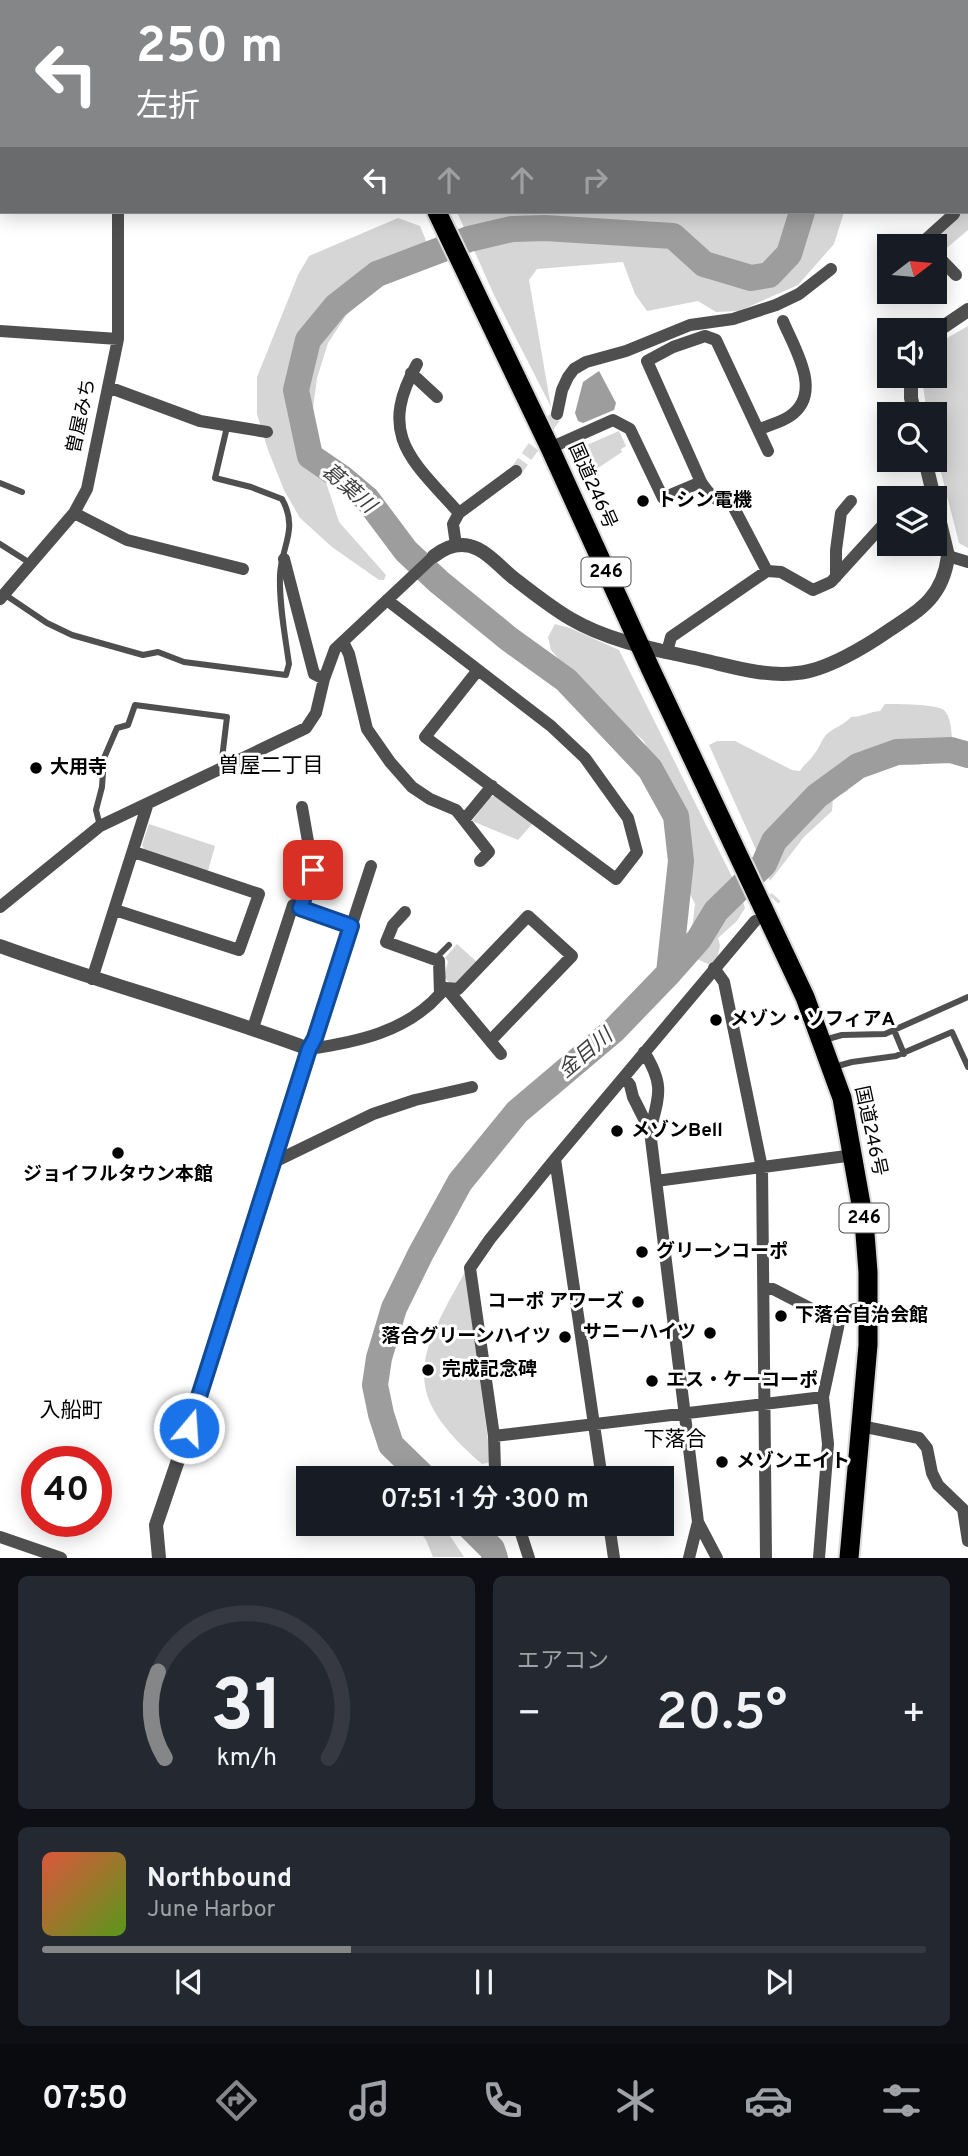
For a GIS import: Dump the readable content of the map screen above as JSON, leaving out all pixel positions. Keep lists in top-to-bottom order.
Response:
{
  "streets": {
    "highway": ["国道246号", "246"],
    "street": ["曽屋みち"]
  },
  "districts": ["曽屋二丁目", "入船町", "下落合"],
  "water": ["葛葉川", "金目川"],
  "places": [
    "トシン電機",
    "大用寺",
    "メゾン・ソフィアA",
    "メゾンBell",
    "ジョイフルタウン本館",
    "グリーンコーポ",
    "コーポ アワーズ",
    "下落合自治会館",
    "サニーハイツ",
    "落合グリーンハイツ",
    "完成記念碑",
    "エス・ケーコーポ",
    "メゾンエイト"
  ],
  "north": "right",
  "page": {
    "turn": ["250 m", "左折"],
    "limit": "40",
    "trip": "07:51 · 1 分 · 300 m",
    "tile": "エアコン",
    "heat": ["−", "20.5°", "+"],
    "song": ["Northbound", "June Harbor"],
    "tabs": "07:50",
    "gauge": ["31", "km/h"]
  }
}
